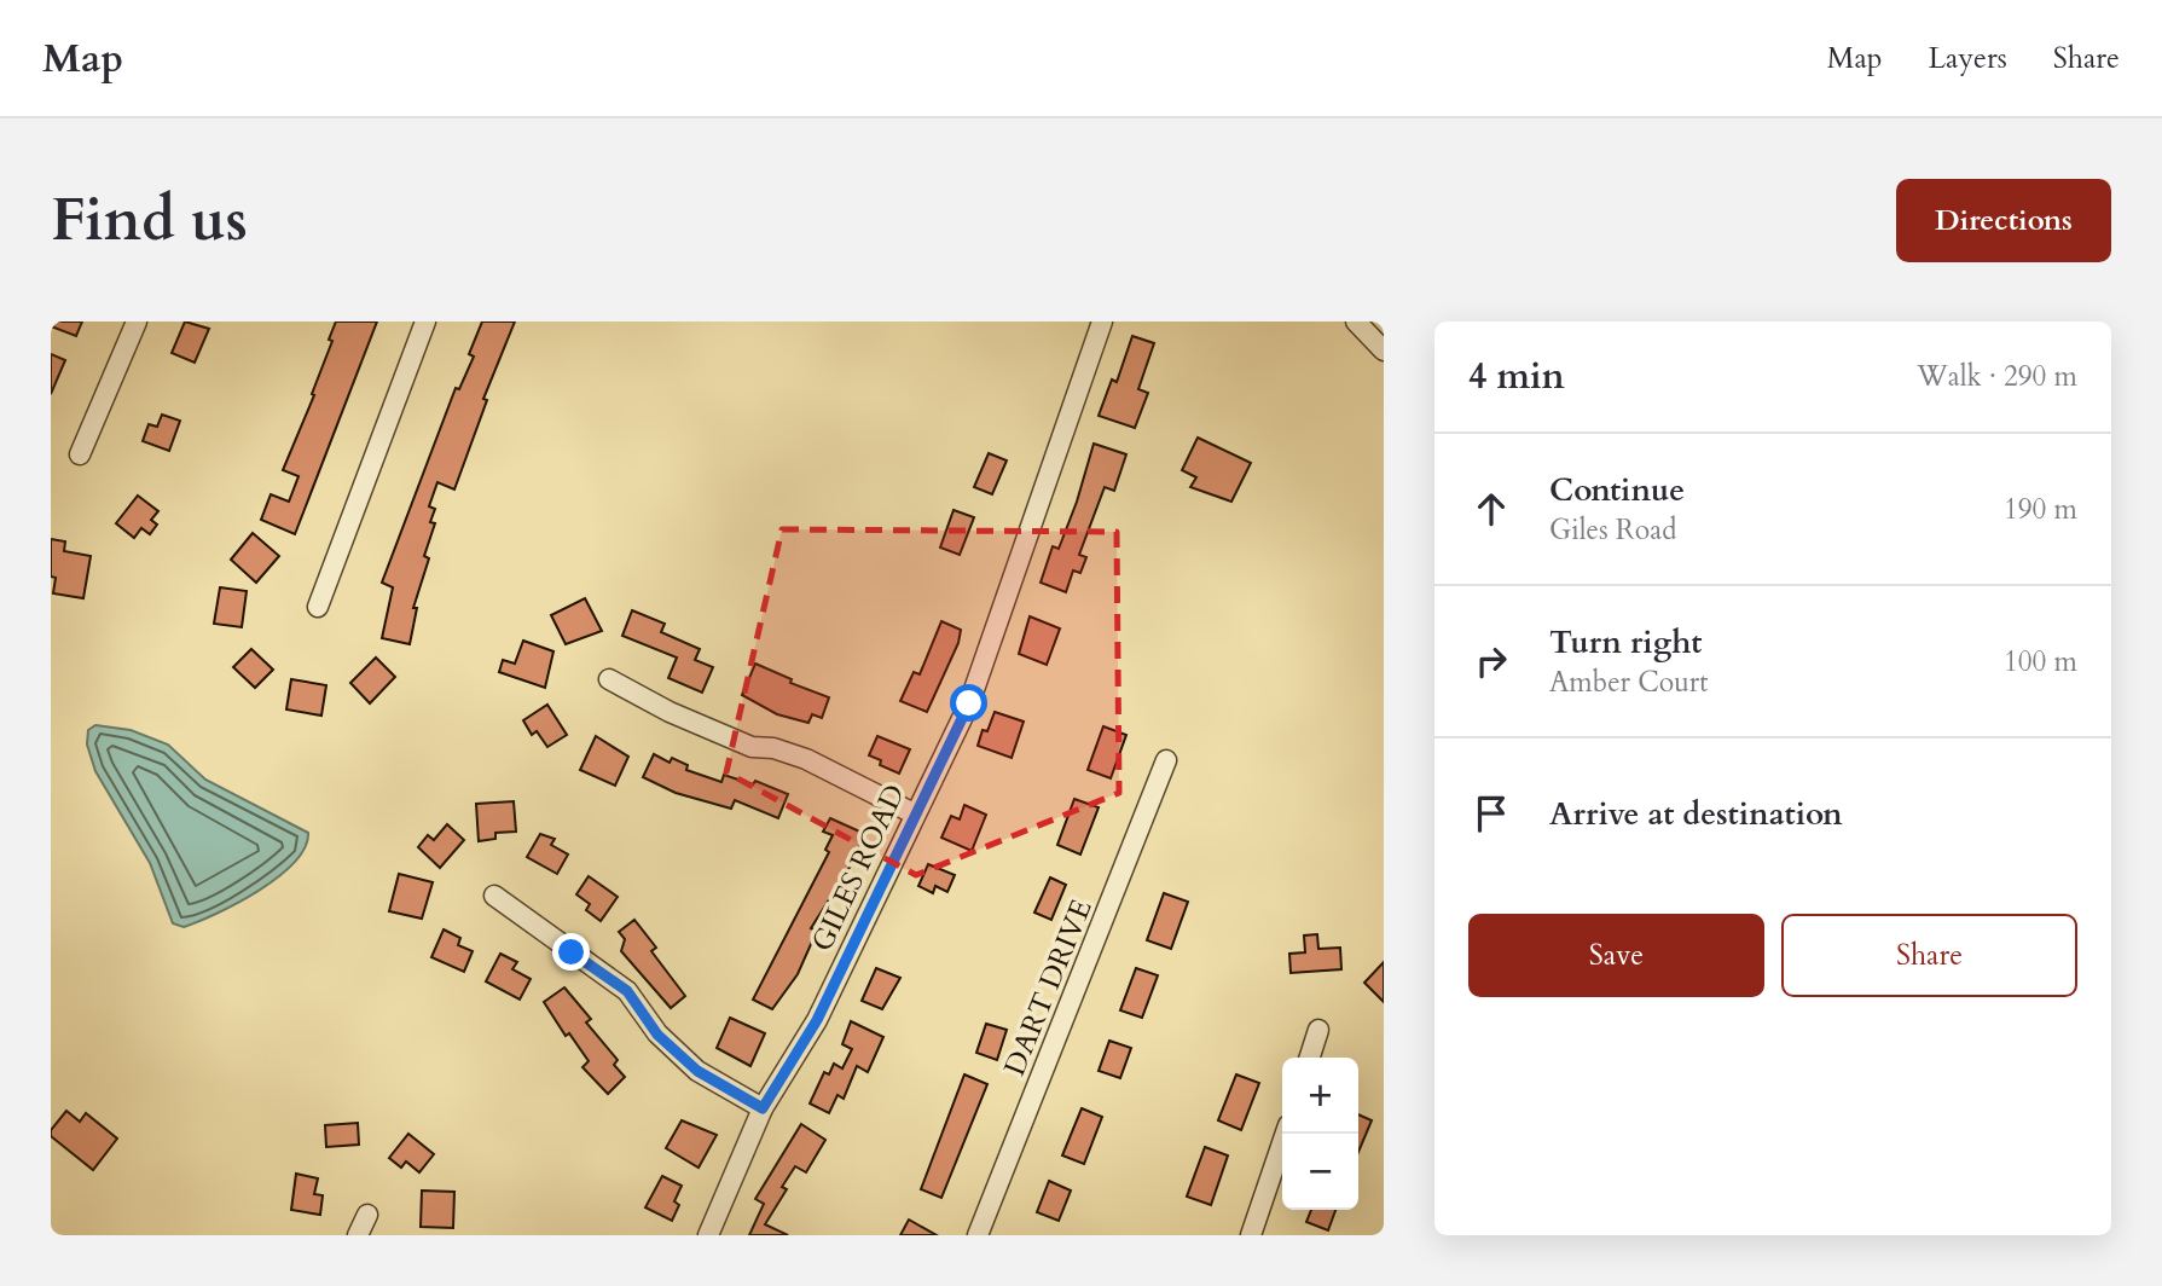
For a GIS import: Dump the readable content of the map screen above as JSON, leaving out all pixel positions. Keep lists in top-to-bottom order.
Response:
{
  "streets": {
    "street": ["GILES ROAD", "DART DRIVE"]
  },
  "page": {
    "header": "Map",
    "nav": ["Map", "Layers", "Share"],
    "buttons": [
      "Directions",
      ["Save", "Share"]
    ],
    "title": "Find us",
    "heading": ["4 min", "Walk · 290 m"],
    "list": [
      ["Continue", "Giles Road", "190 m"],
      ["Turn right", "Amber Court", "100 m"],
      "Arrive at destination"
    ],
    "map_buttons": ["+", "−"]
  }
}
